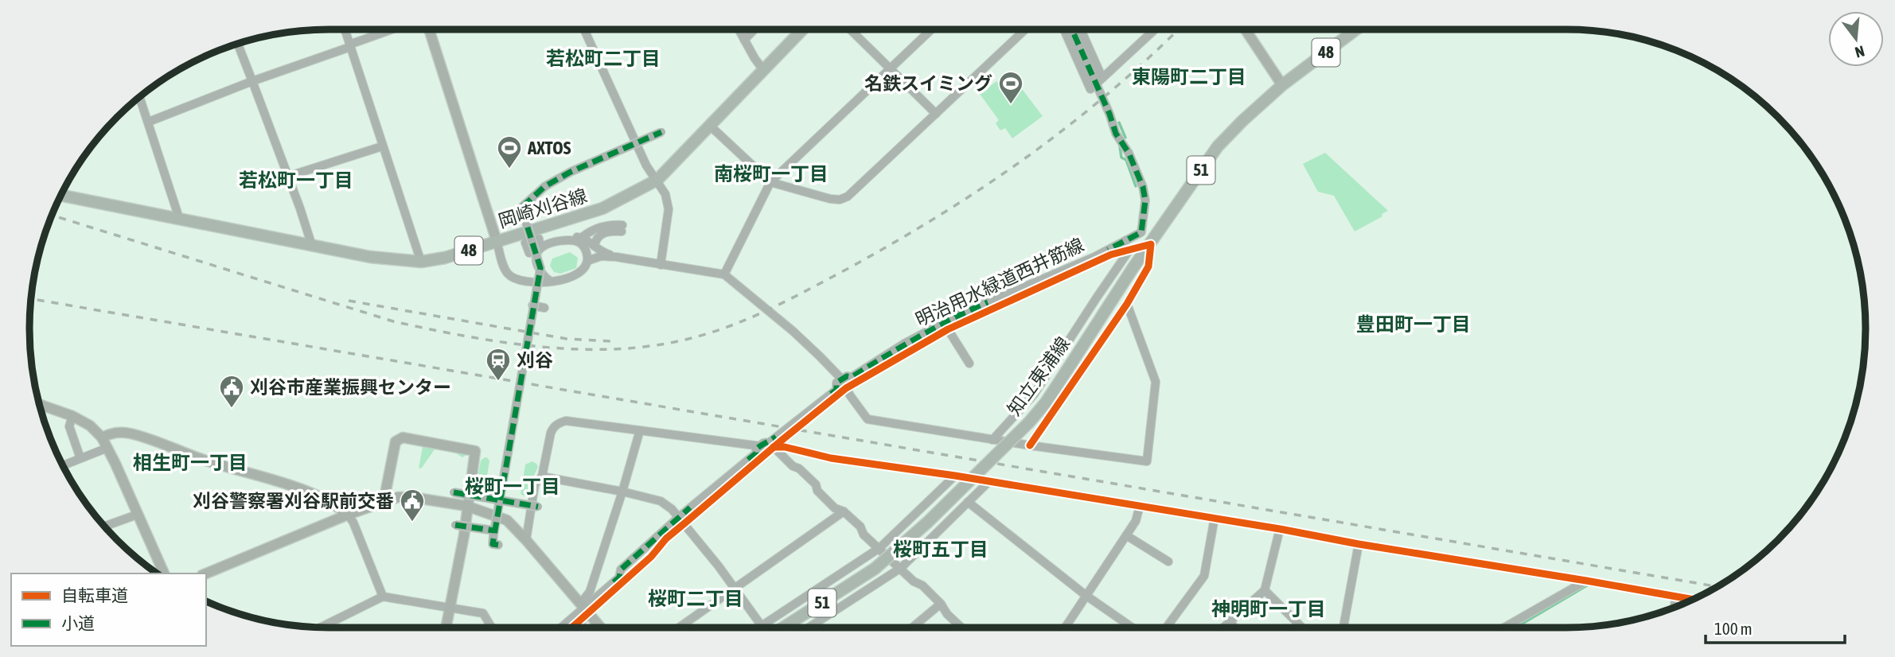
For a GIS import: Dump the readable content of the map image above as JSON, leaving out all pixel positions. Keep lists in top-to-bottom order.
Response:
{
  "streets": {
    "main road": [
      "48",
      "51",
      "岡崎刈谷線",
      "知立東浦線"
    ],
    "street": ["明治用水緑道西井筋線"]
  },
  "crossings": [
    ["48", "知立東浦線"]
  ],
  "districts": [
    "若松町二丁目",
    "東陽町二丁目",
    "南桜町一丁目",
    "若松町一丁目",
    "豊田町一丁目",
    "相生町一丁目",
    "桜町一丁目",
    "桜町五丁目",
    "桜町二丁目",
    "神明町一丁目"
  ],
  "places": {
    "sports": ["名鉄スイミング", "AXTOS"],
    "station": ["刈谷"],
    "public building": ["刈谷市産業振興センター", "刈谷警察署刈谷駅前交番"]
  },
  "legend": ["自転車道", "小道"],
  "scale_bar": "100 m",
  "north": "bottom"
}
